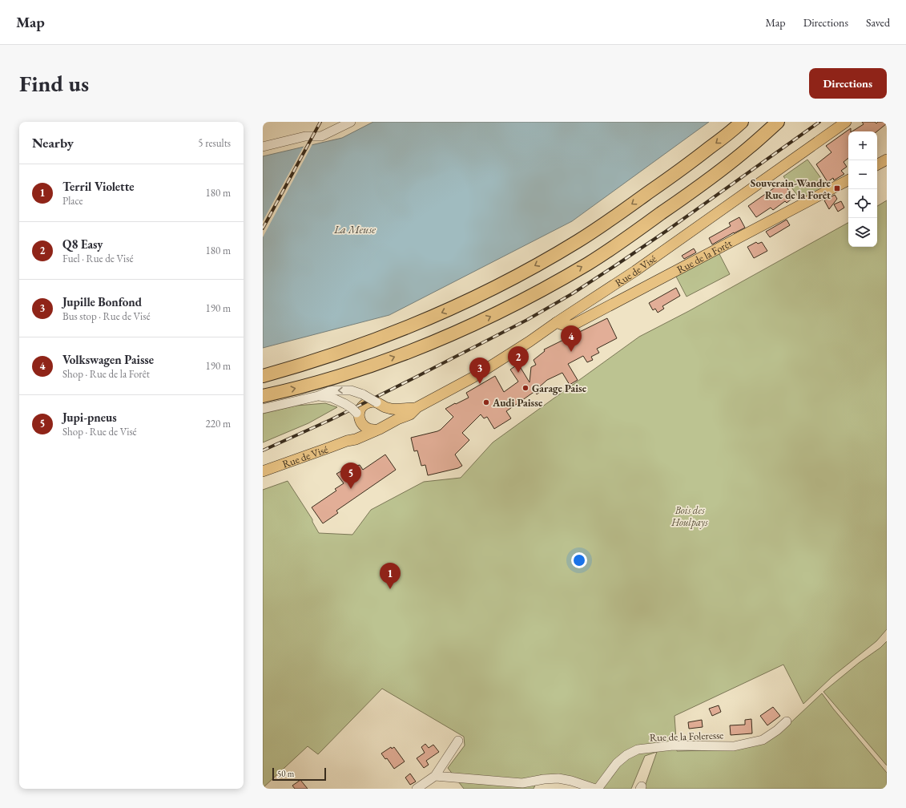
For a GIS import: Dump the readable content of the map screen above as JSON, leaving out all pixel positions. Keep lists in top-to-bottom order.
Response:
{
  "streets": {
    "main road": ["Rue de la Forêt", "Rue de Visé"],
    "street": ["Rue de la Foleresse"]
  },
  "crossings": [
    ["Rue de la Forêt", "Rue de Visé"]
  ],
  "water": ["La Meuse"],
  "parks": ["Bois des Houlpays"],
  "places": {
    "transit": ["Souverain-Wandre Rue de la Forêt"],
    "other": ["Garage Paise", "Audi Paisse"]
  },
  "scale_bar": "50 m",
  "page": {
    "header": "Map",
    "nav": ["Map", "Directions", "Saved"],
    "buttons": "Directions",
    "title": "Find us",
    "heading": ["Nearby", "5 results"],
    "map_buttons": ["+", "−"],
    "list": [
      {
        "mark": "1",
        "name": "Terril Violette",
        "note": "Place",
        "value": "180 m"
      },
      {
        "mark": "2",
        "name": "Q8 Easy",
        "note": "Fuel · Rue de Visé",
        "value": "180 m"
      },
      {
        "mark": "3",
        "name": "Jupille Bonfond",
        "note": "Bus stop · Rue de Visé",
        "value": "190 m"
      },
      {
        "mark": "4",
        "name": "Volkswagen Paisse",
        "note": "Shop · Rue de la Forêt",
        "value": "190 m"
      },
      {
        "mark": "5",
        "name": "Jupi-pneus",
        "note": "Shop · Rue de Visé",
        "value": "220 m"
      }
    ],
    "pins": [
      "4",
      "2",
      "3",
      "5",
      "1"
    ],
    "scale": "50 m"
  }
}
